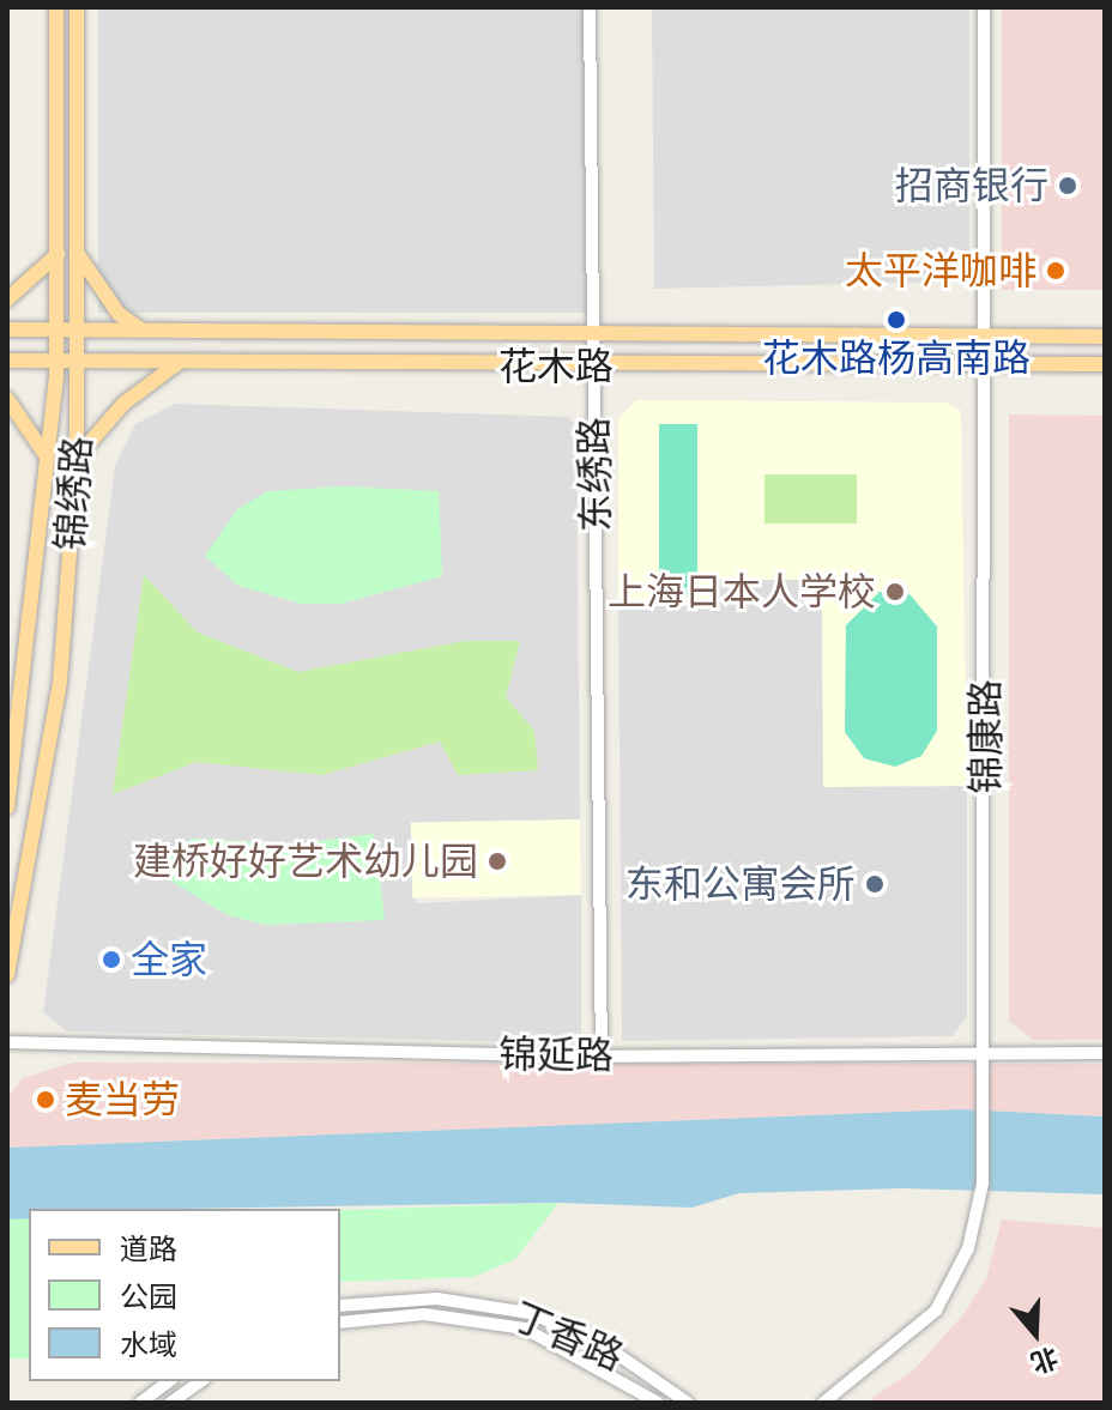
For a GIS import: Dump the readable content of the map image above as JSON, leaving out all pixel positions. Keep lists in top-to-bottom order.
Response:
{
  "streets": {
    "main road": ["花木路", "锦绣路"],
    "street": [
      "东绣路",
      "锦康路",
      "锦延路",
      "丁香路"
    ]
  },
  "crossings": [
    ["花木路", "东绣路"],
    ["花木路", "锦绣路"],
    ["花木路", "锦康路"],
    ["东绣路", "锦延路"],
    ["锦康路", "锦延路"]
  ],
  "places": [
    "招商银行",
    "太平洋咖啡",
    "花木路杨高南路",
    "上海日本人学校",
    "建桥好好艺术幼儿园",
    "东和公寓会所",
    "全家",
    "麦当劳"
  ],
  "legend": ["道路", "公园", "水域"],
  "north": "bottom"
}
